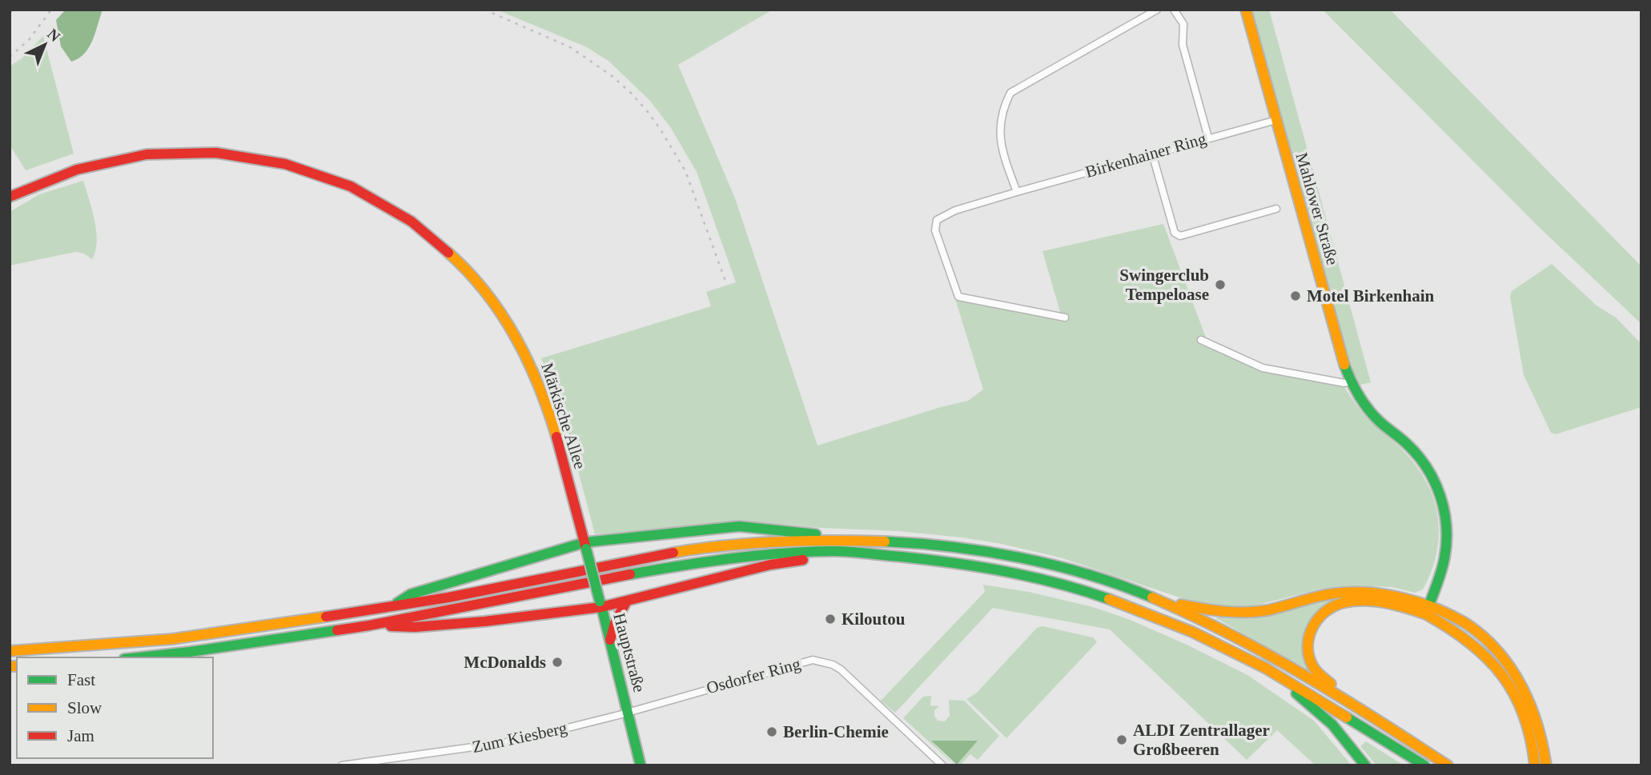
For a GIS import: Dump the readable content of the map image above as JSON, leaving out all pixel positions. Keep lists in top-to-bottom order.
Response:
{
  "streets": {
    "main road": ["Mahlower Straße", "Märkische Allee", "Hauptstraße"],
    "street": ["Birkenhainer Ring", "Osdorfer Ring", "Zum Kiesberg"]
  },
  "crossings": [
    ["Birkenhainer Ring", "Mahlower Straße"],
    ["Märkische Allee", "Hauptstraße"],
    ["Hauptstraße", "Osdorfer Ring"],
    ["Hauptstraße", "Zum Kiesberg"],
    ["Osdorfer Ring", "Zum Kiesberg"]
  ],
  "places": [
    "Swingerclub Tempeloase",
    "Motel Birkenhain",
    "Kiloutou",
    "McDonalds",
    "Berlin-Chemie",
    "ALDI Zentrallager Großbeeren"
  ],
  "legend": ["Fast", "Slow", "Jam"],
  "north": "top right"
}
